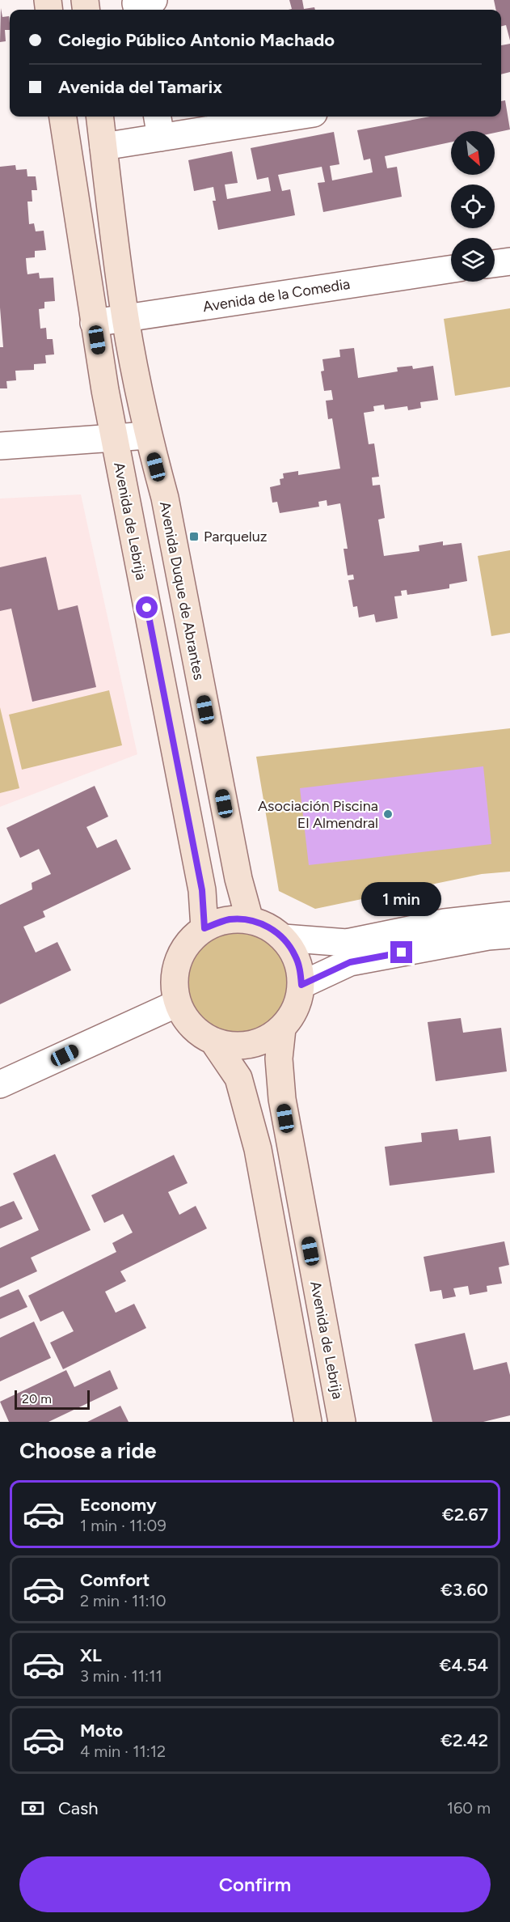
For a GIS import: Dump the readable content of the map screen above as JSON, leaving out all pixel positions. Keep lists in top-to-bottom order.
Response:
{
  "streets": {
    "main road": ["Avenida de Lebrija", "Avenida Duque de Abrantes"],
    "street": ["Avenida de la Comedia"]
  },
  "crossings": [
    ["Avenida de la Comedia", "Avenida de Lebrija"],
    ["Avenida de la Comedia", "Avenida Duque de Abrantes"],
    ["Avenida de Lebrija", "Avenida Duque de Abrantes"]
  ],
  "places": {
    "transit": ["Parqueluz"],
    "other": ["Asociación Piscina El Almendral"]
  },
  "scale_bar": "20 m",
  "north": "bottom right",
  "page": {
    "banner": ["Colegio Público Antonio Machado", "Avenida del Tamarix"],
    "bubble": "1 min",
    "scale": "20 m",
    "heading": "Choose a ride",
    "list": [
      {
        "name": "Economy",
        "note": "1 min · 11:09",
        "value": "€2.67"
      },
      {
        "name": "Comfort",
        "note": "2 min · 11:10",
        "value": "€3.60"
      },
      {
        "name": "XL",
        "note": "3 min · 11:11",
        "value": "€4.54"
      },
      {
        "name": "Moto",
        "note": "4 min · 11:12",
        "value": "€2.42"
      }
    ],
    "pay": ["Cash", "160 m"],
    "buttons": "Confirm"
  }
}
